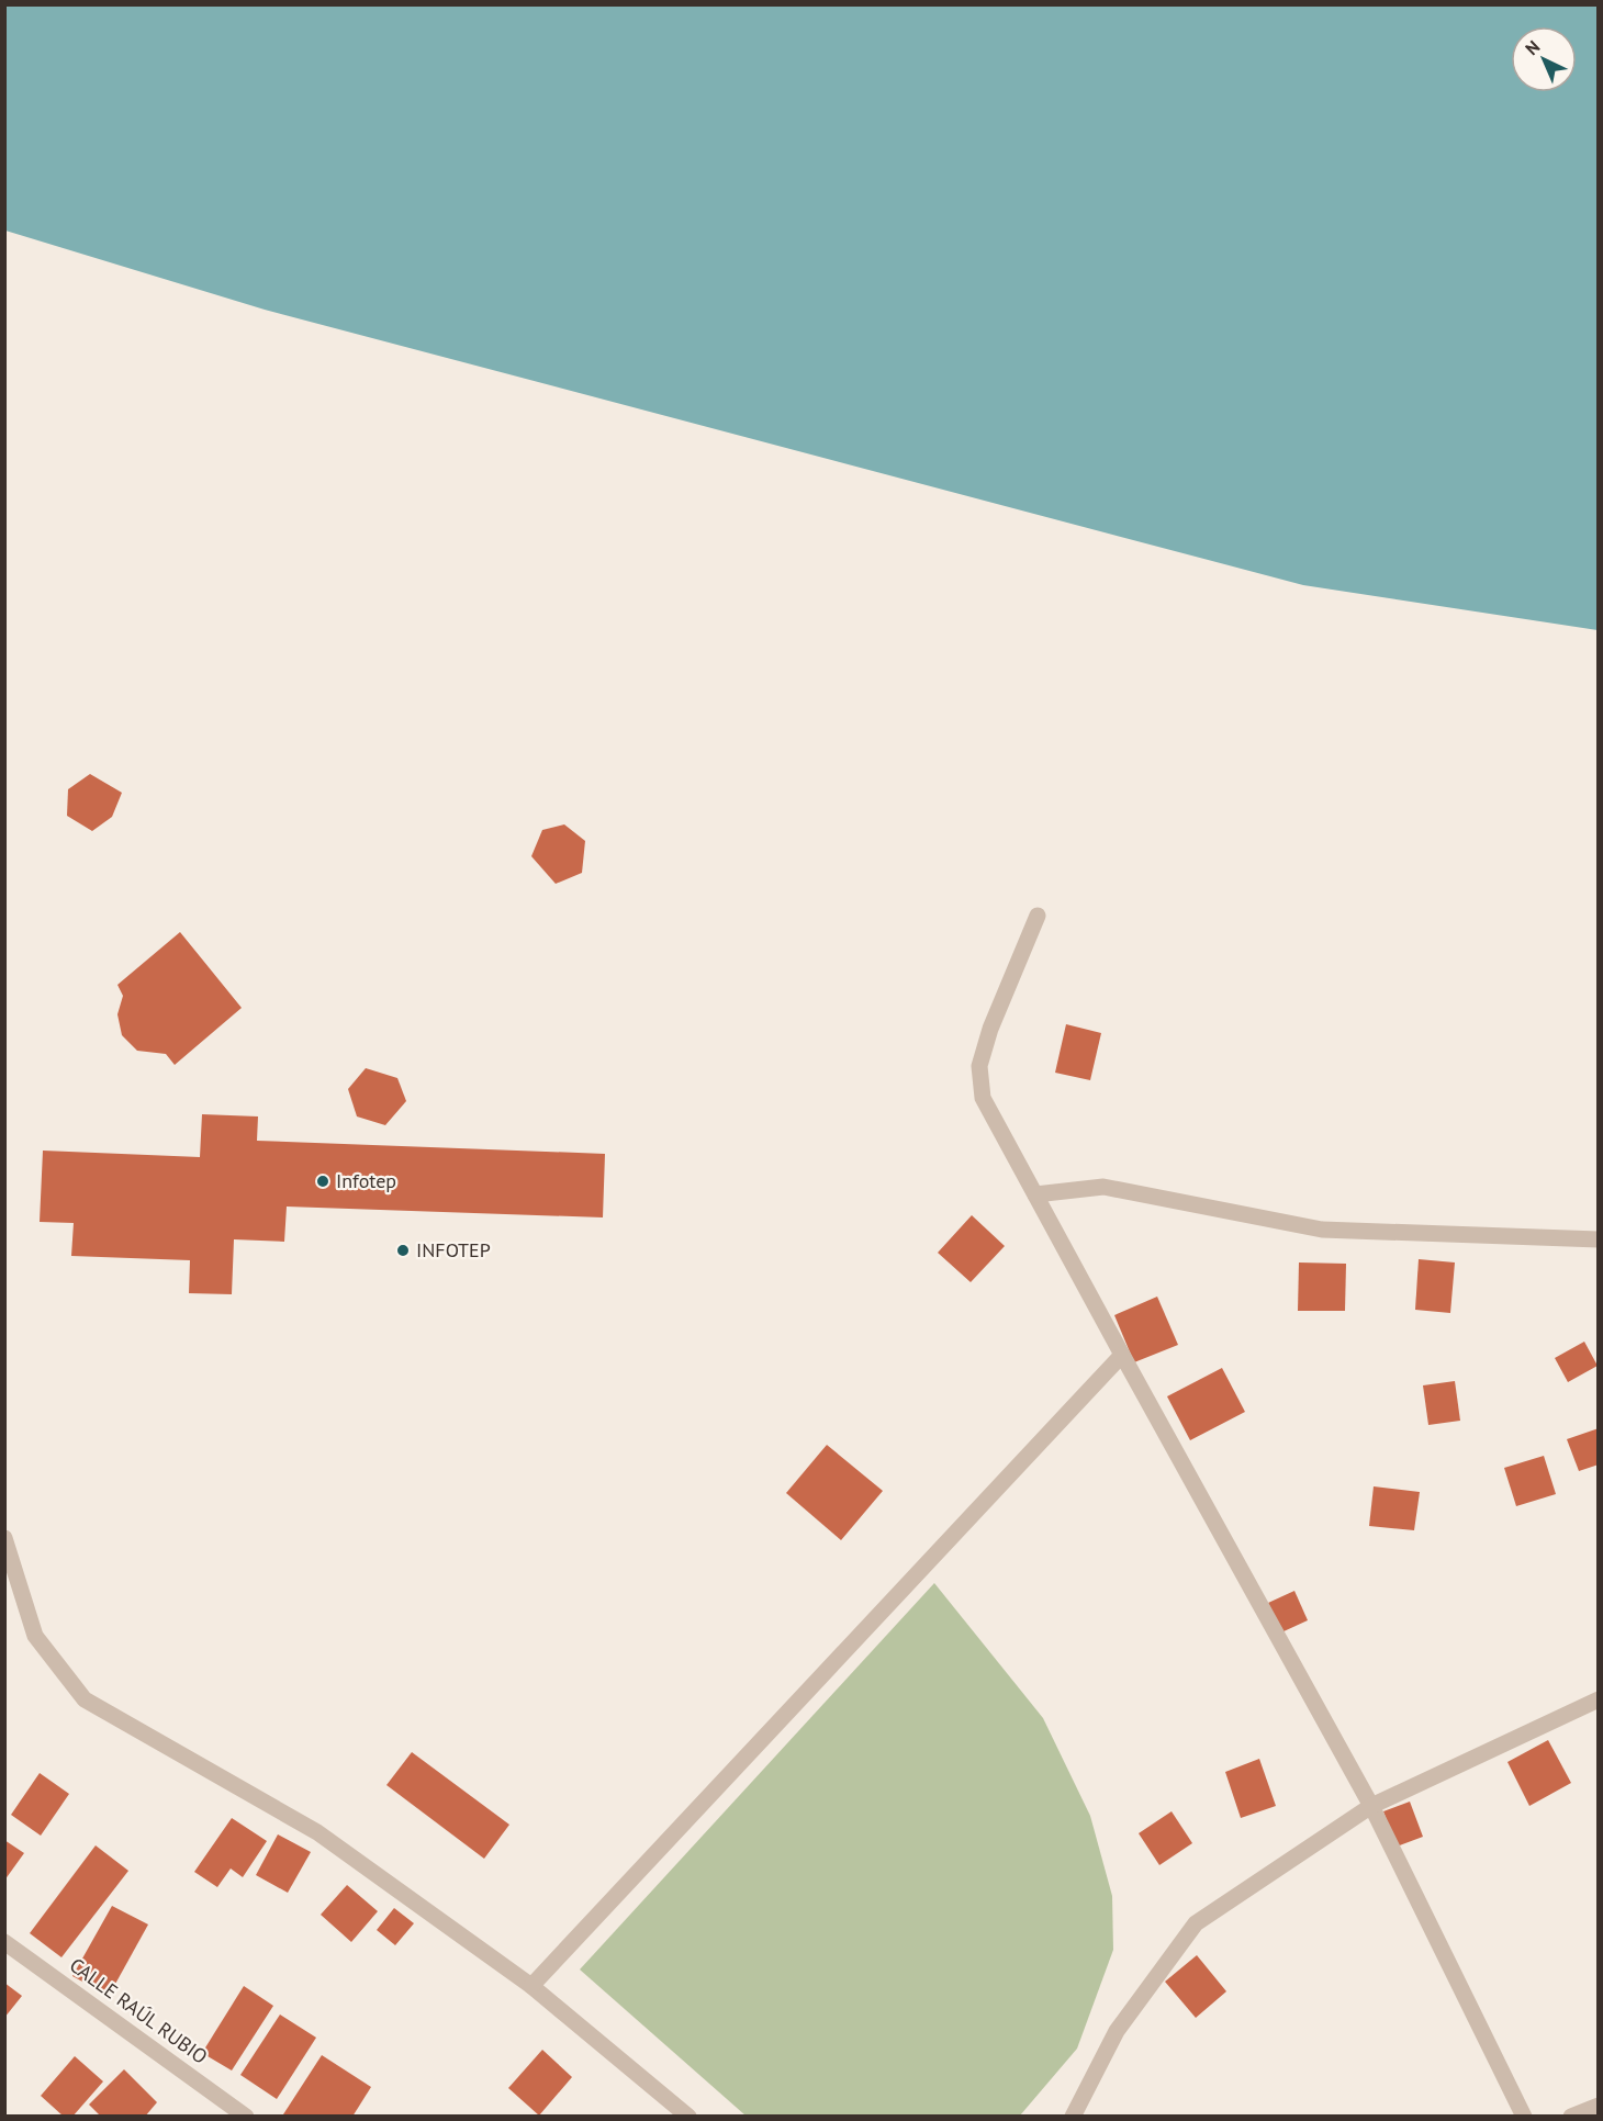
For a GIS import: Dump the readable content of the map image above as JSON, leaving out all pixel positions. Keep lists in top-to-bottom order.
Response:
{
  "streets": {
    "street": ["CALLE RAÚL RUBIO"]
  },
  "places": ["Infotep", "INFOTEP"],
  "north": "top left"
}
